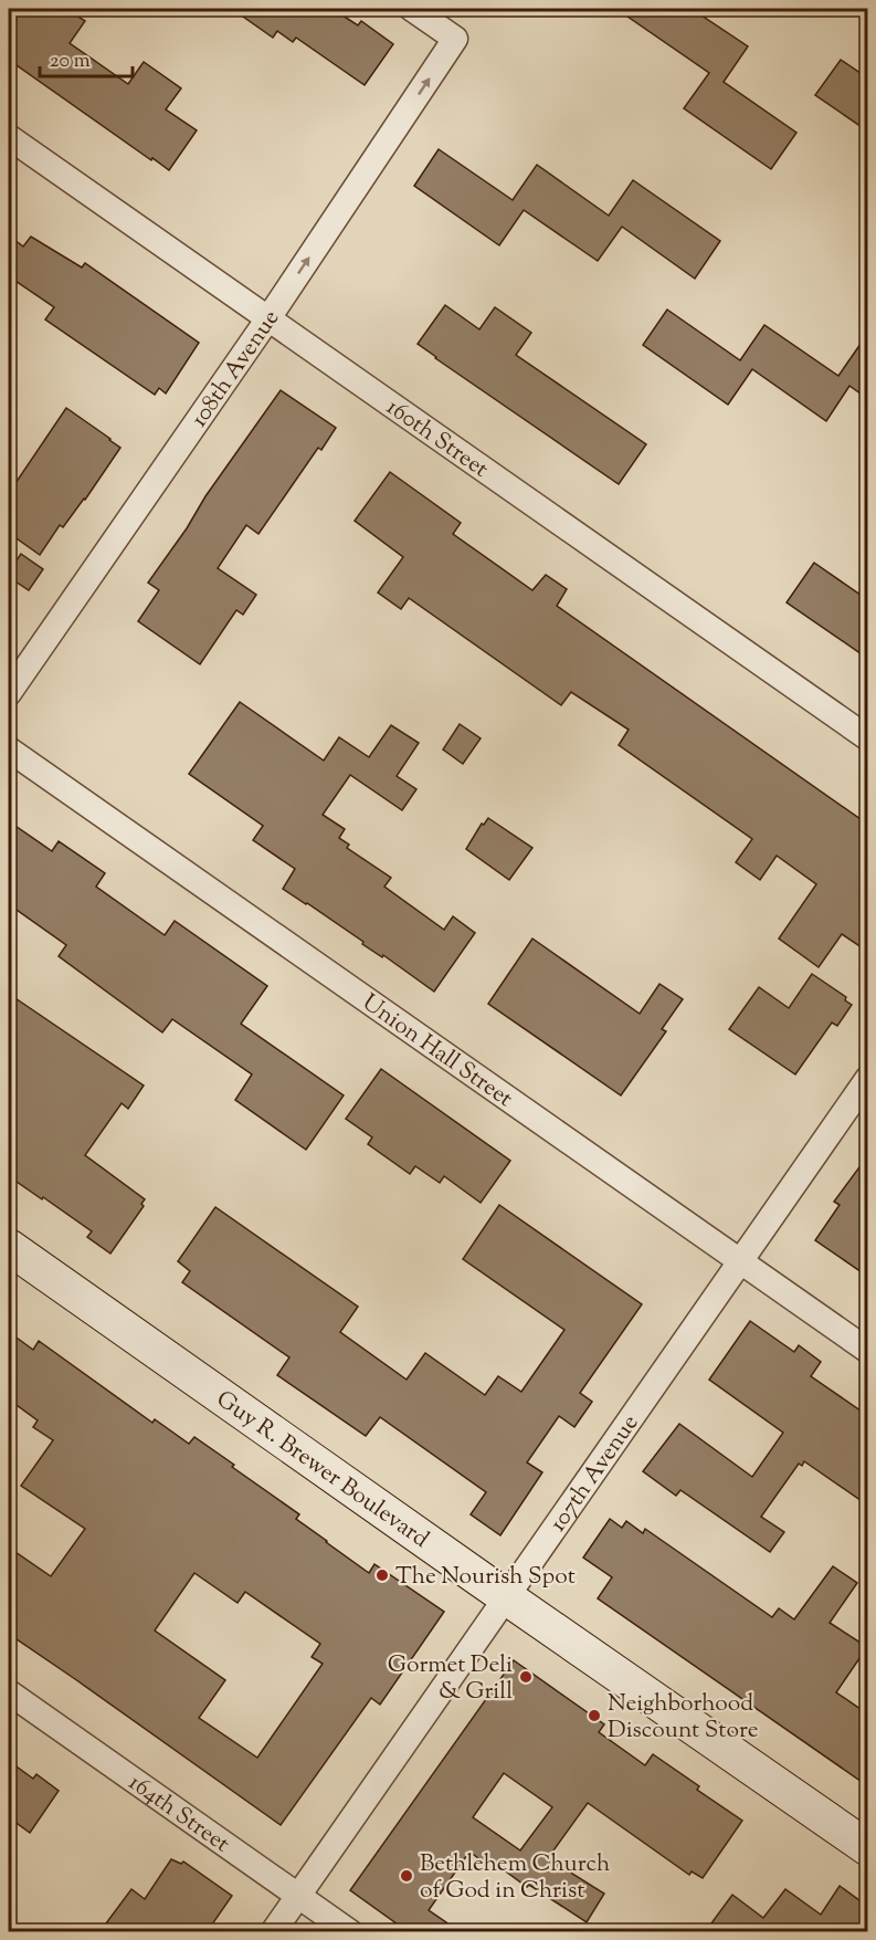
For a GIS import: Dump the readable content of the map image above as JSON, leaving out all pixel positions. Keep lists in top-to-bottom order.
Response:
{
  "streets": {
    "main road": ["Guy R. Brewer Boulevard"],
    "street": [
      "108th Avenue",
      "160th Street",
      "Union Hall Street",
      "107th Avenue",
      "164th Street"
    ]
  },
  "crossings": [
    ["108th Avenue", "160th Street"],
    ["Union Hall Street", "107th Avenue"],
    ["Guy R. Brewer Boulevard", "107th Avenue"],
    ["107th Avenue", "164th Street"]
  ],
  "one_way": ["108th Avenue"],
  "places": [
    "The Nourish Spot",
    "Gormet Deli & Grill",
    "Neighborhood Discount Store",
    "Bethlehem Church of God in Christ"
  ],
  "scale_bar": "20 m"
}
